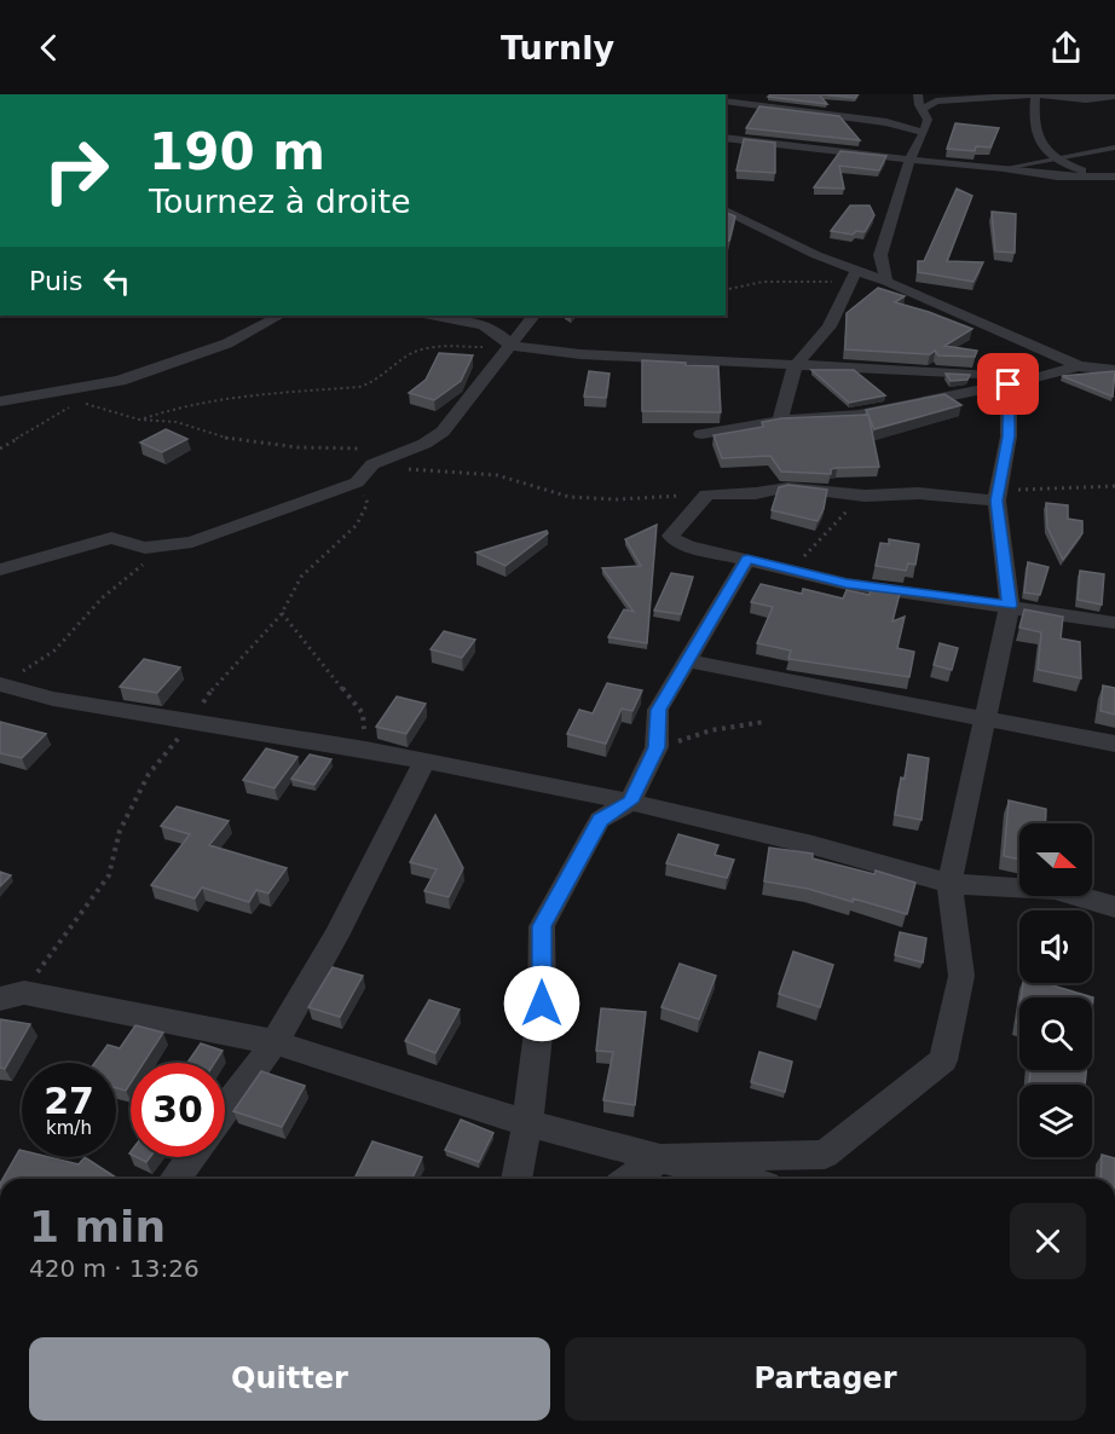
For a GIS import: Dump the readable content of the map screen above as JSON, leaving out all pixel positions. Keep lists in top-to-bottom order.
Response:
{
  "north": "right",
  "page": {
    "header": "Turnly",
    "turn": ["190 m", "Tournez à droite"],
    "then": "Puis",
    "speed": "27 km/h",
    "limit": "30",
    "heading": ["1 min", "420 m · 13:26"],
    "buttons": ["Quitter", "Partager"]
  }
}
